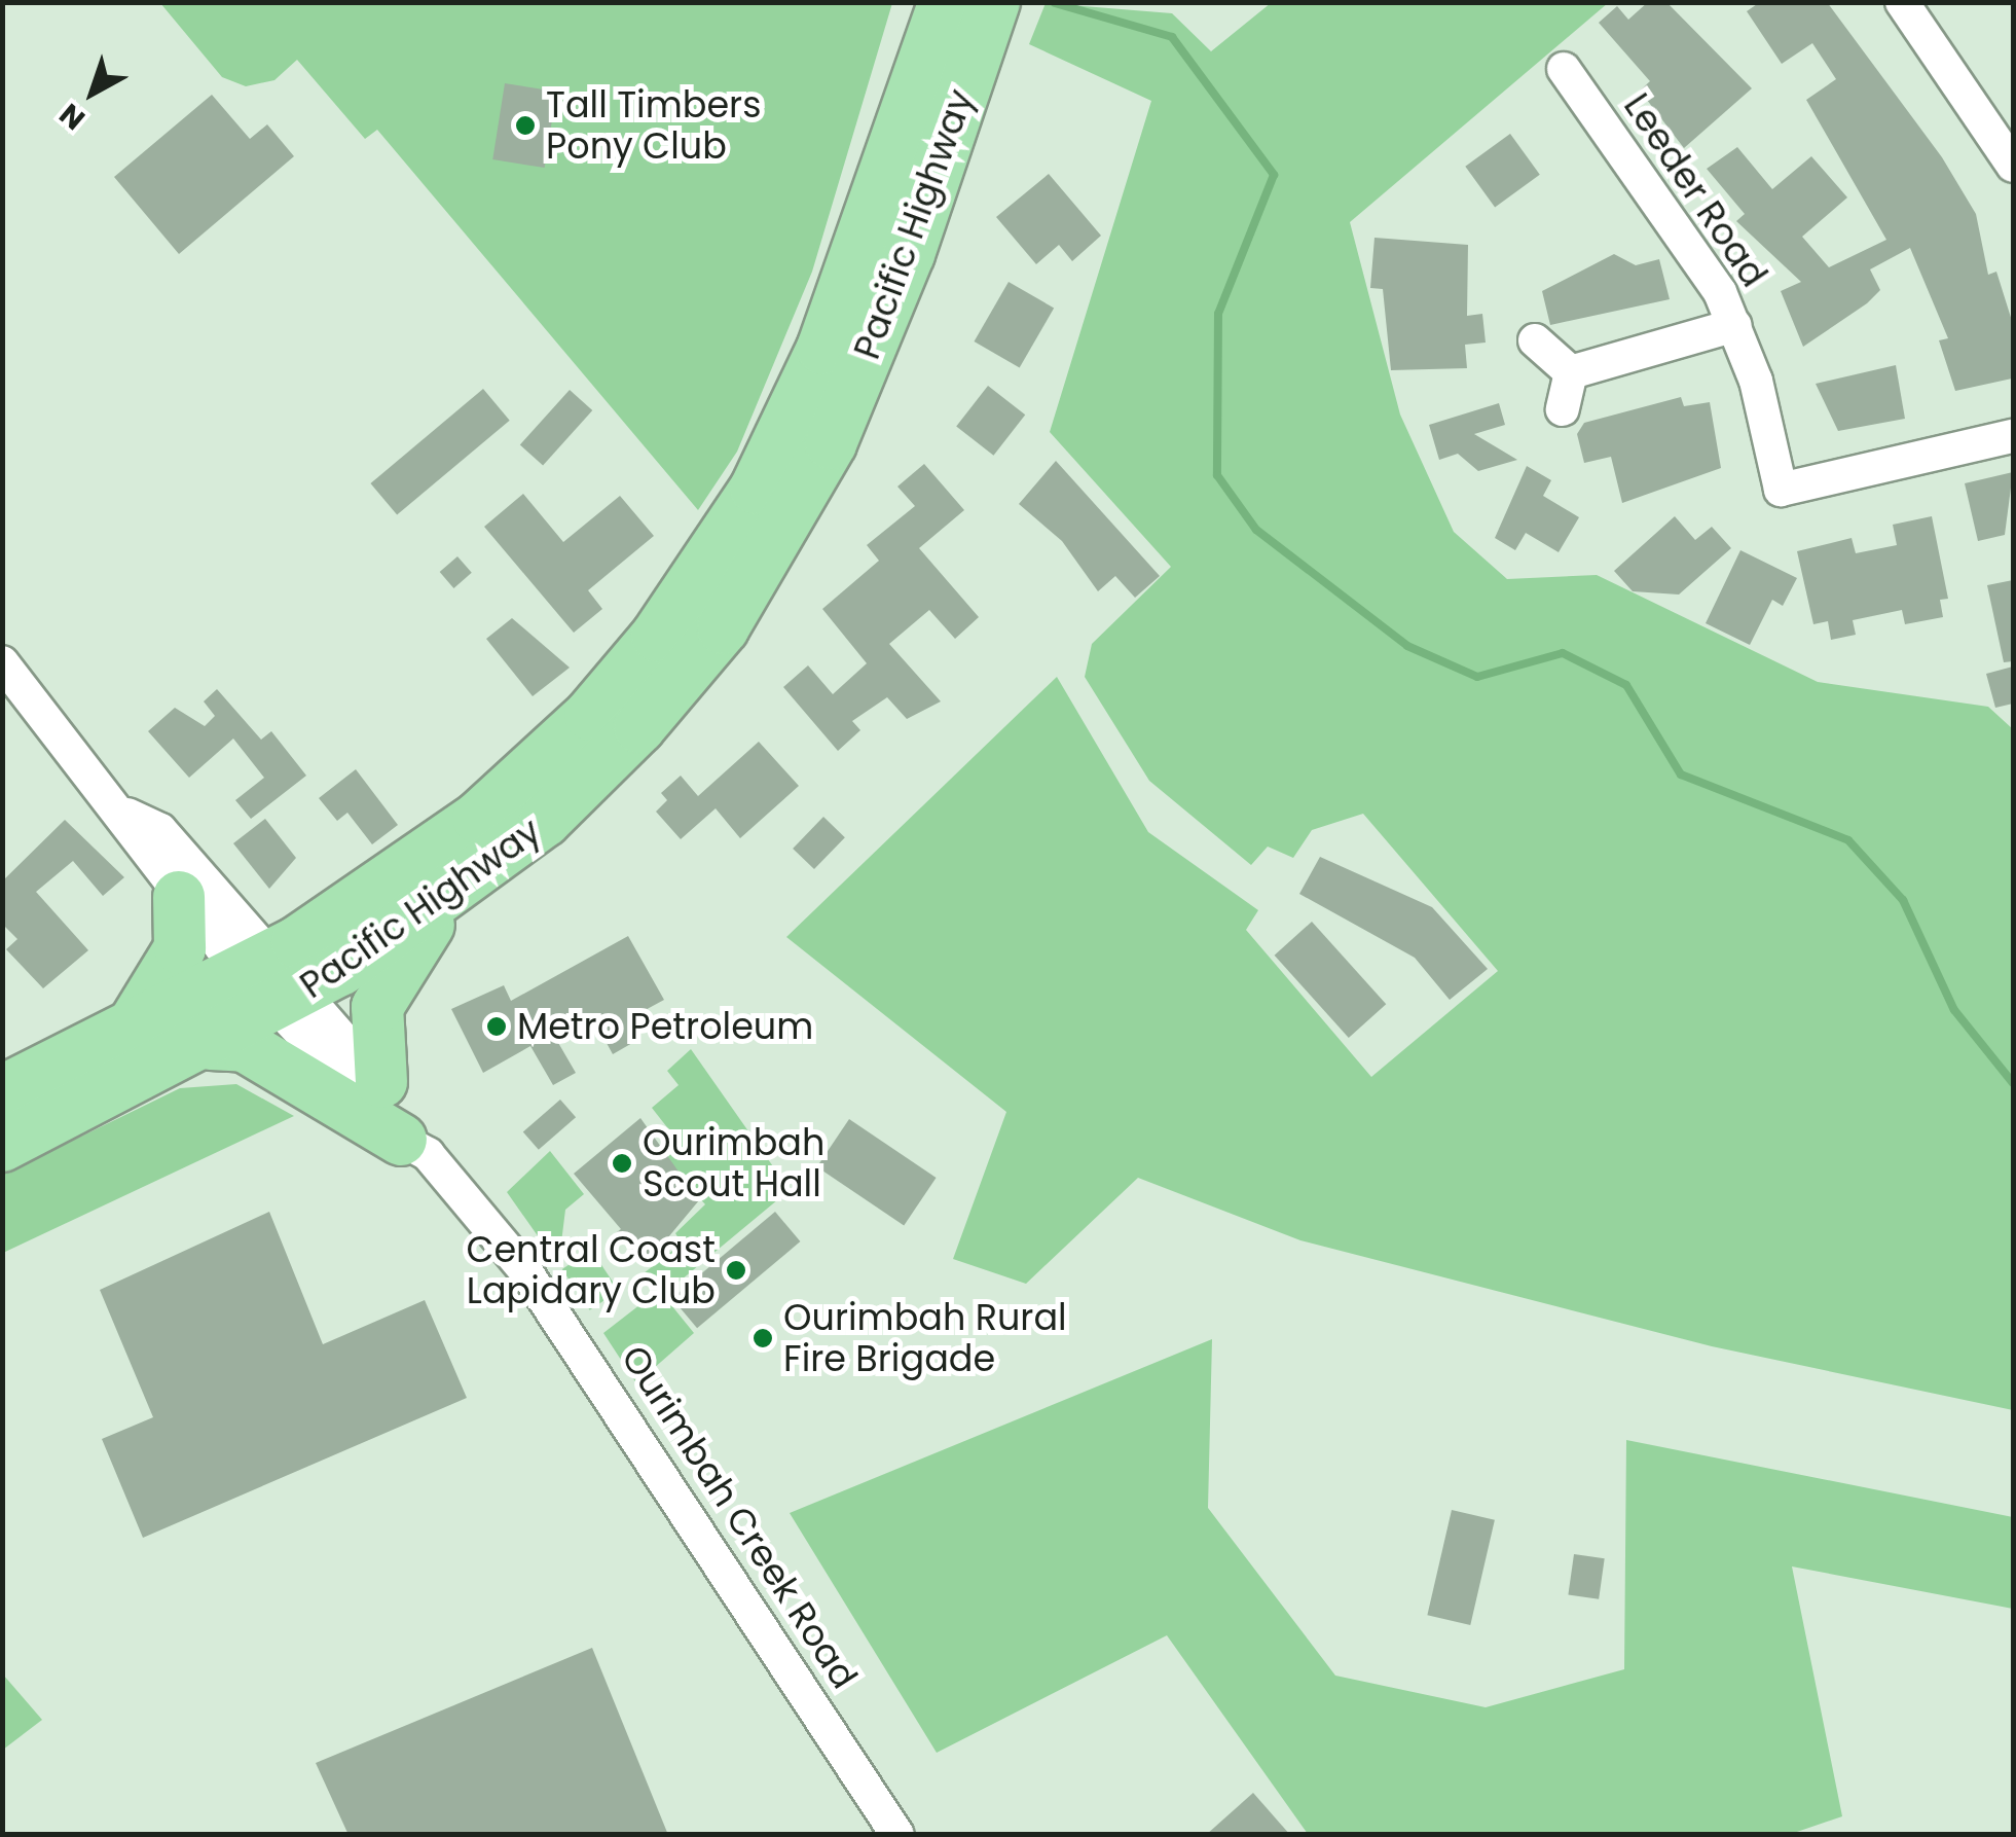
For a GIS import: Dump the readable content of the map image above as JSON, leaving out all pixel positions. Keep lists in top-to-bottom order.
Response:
{
  "streets": {
    "main road": ["Pacific Highway"],
    "street": ["Leeder Road", "Ourimbah Creek Road"]
  },
  "crossings": [
    ["Pacific Highway", "Ourimbah Creek Road"]
  ],
  "places": [
    "Tall Timbers Pony Club",
    "Metro Petroleum",
    "Ourimbah Scout Hall",
    "Central Coast Lapidary Club",
    "Ourimbah Rural Fire Brigade"
  ],
  "north": "bottom left"
}
